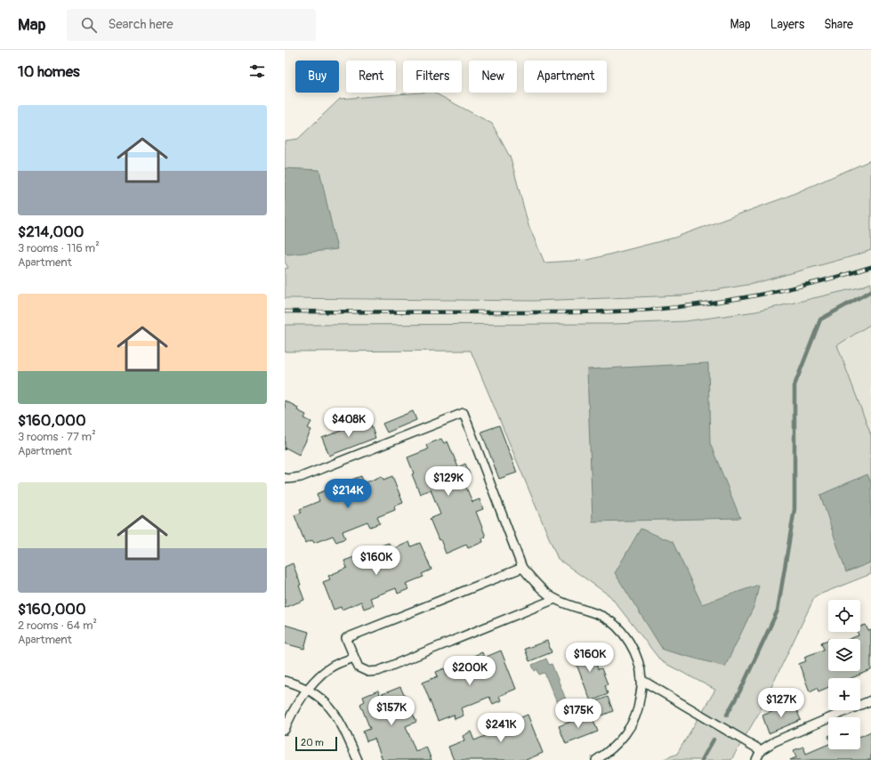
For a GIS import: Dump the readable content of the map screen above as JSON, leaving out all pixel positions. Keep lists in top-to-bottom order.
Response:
{
  "scale_bar": "20 m",
  "page": {
    "header": "Map",
    "search": "Search here",
    "nav": ["Map", "Layers", "Share"],
    "heading": "10 homes",
    "chip": [
      "Buy",
      "Rent",
      "Filters",
      "New",
      "Apartment"
    ],
    "list": [
      {
        "name": "$214,000",
        "note": "3 rooms · 116 m² · Apartment"
      },
      {
        "name": "$160,000",
        "note": "3 rooms · 77 m² · Apartment"
      },
      {
        "name": "$160,000",
        "note": "2 rooms · 64 m² · Apartment"
      }
    ],
    "price": [
      "$408K",
      "$129K",
      "$214K",
      "$160K",
      "$160K",
      "$200K",
      "$127K",
      "$157K",
      "$175K",
      "$241K"
    ],
    "map_buttons": ["+", "−"],
    "scale": "20 m"
  }
}
